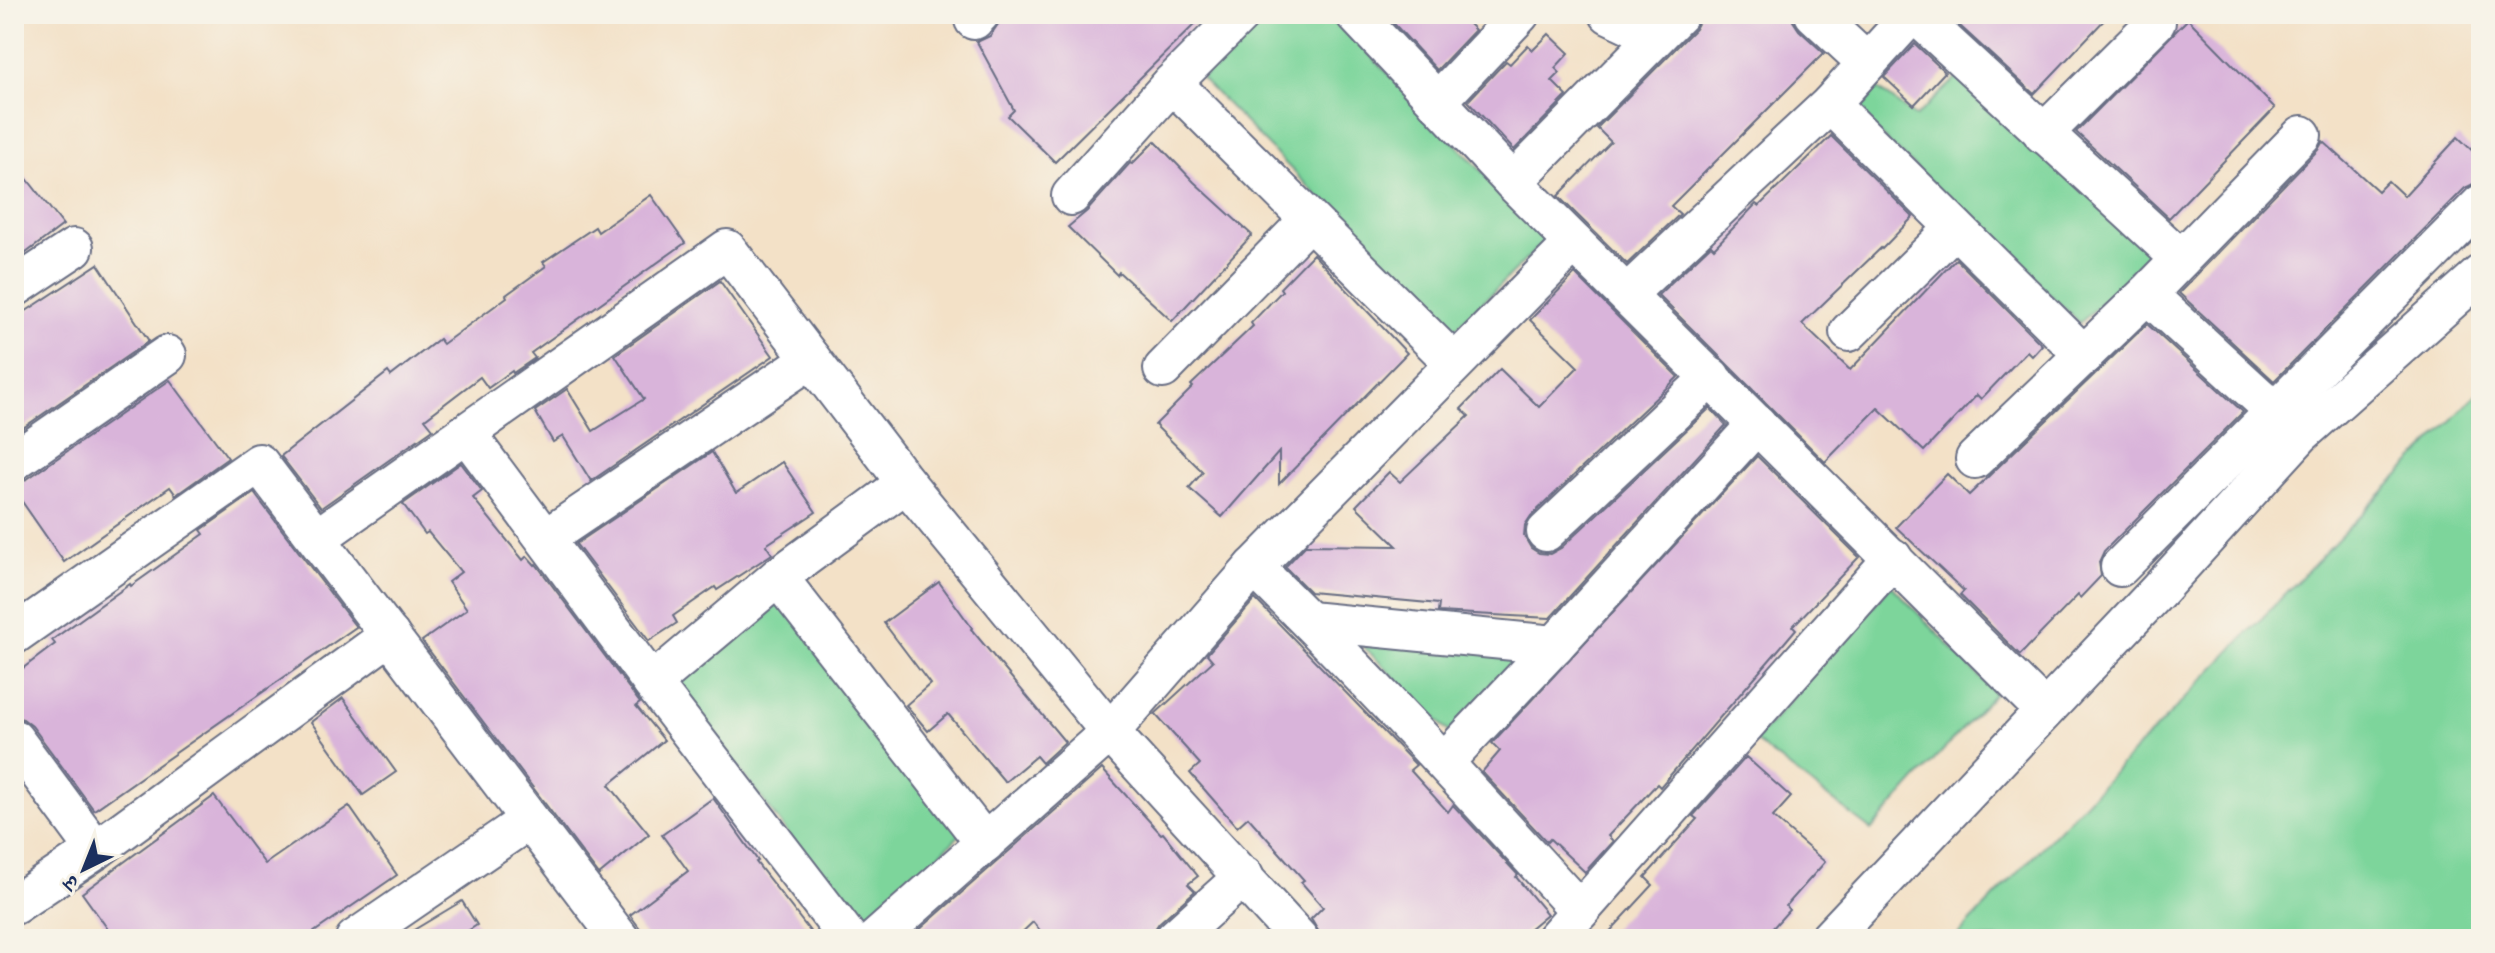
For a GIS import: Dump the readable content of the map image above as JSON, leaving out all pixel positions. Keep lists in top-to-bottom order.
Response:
{
  "north": "bottom left"
}
